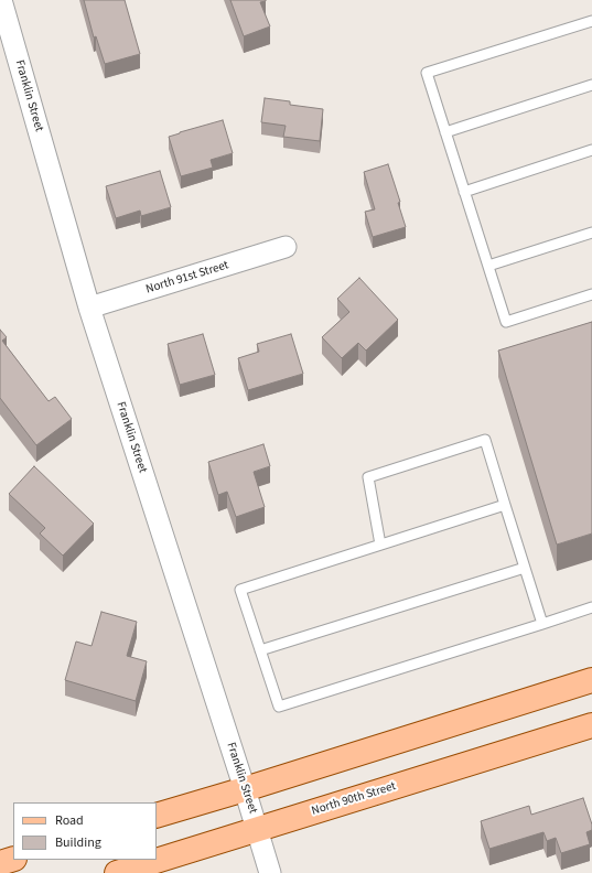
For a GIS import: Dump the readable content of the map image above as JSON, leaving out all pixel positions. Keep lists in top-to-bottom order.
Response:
{
  "streets": {
    "main road": ["North 90th Street"],
    "street": ["Franklin Street", "North 91st Street"]
  },
  "crossings": [
    ["Franklin Street", "North 91st Street"],
    ["Franklin Street", "North 90th Street"]
  ],
  "legend": ["Road", "Building"]
}
